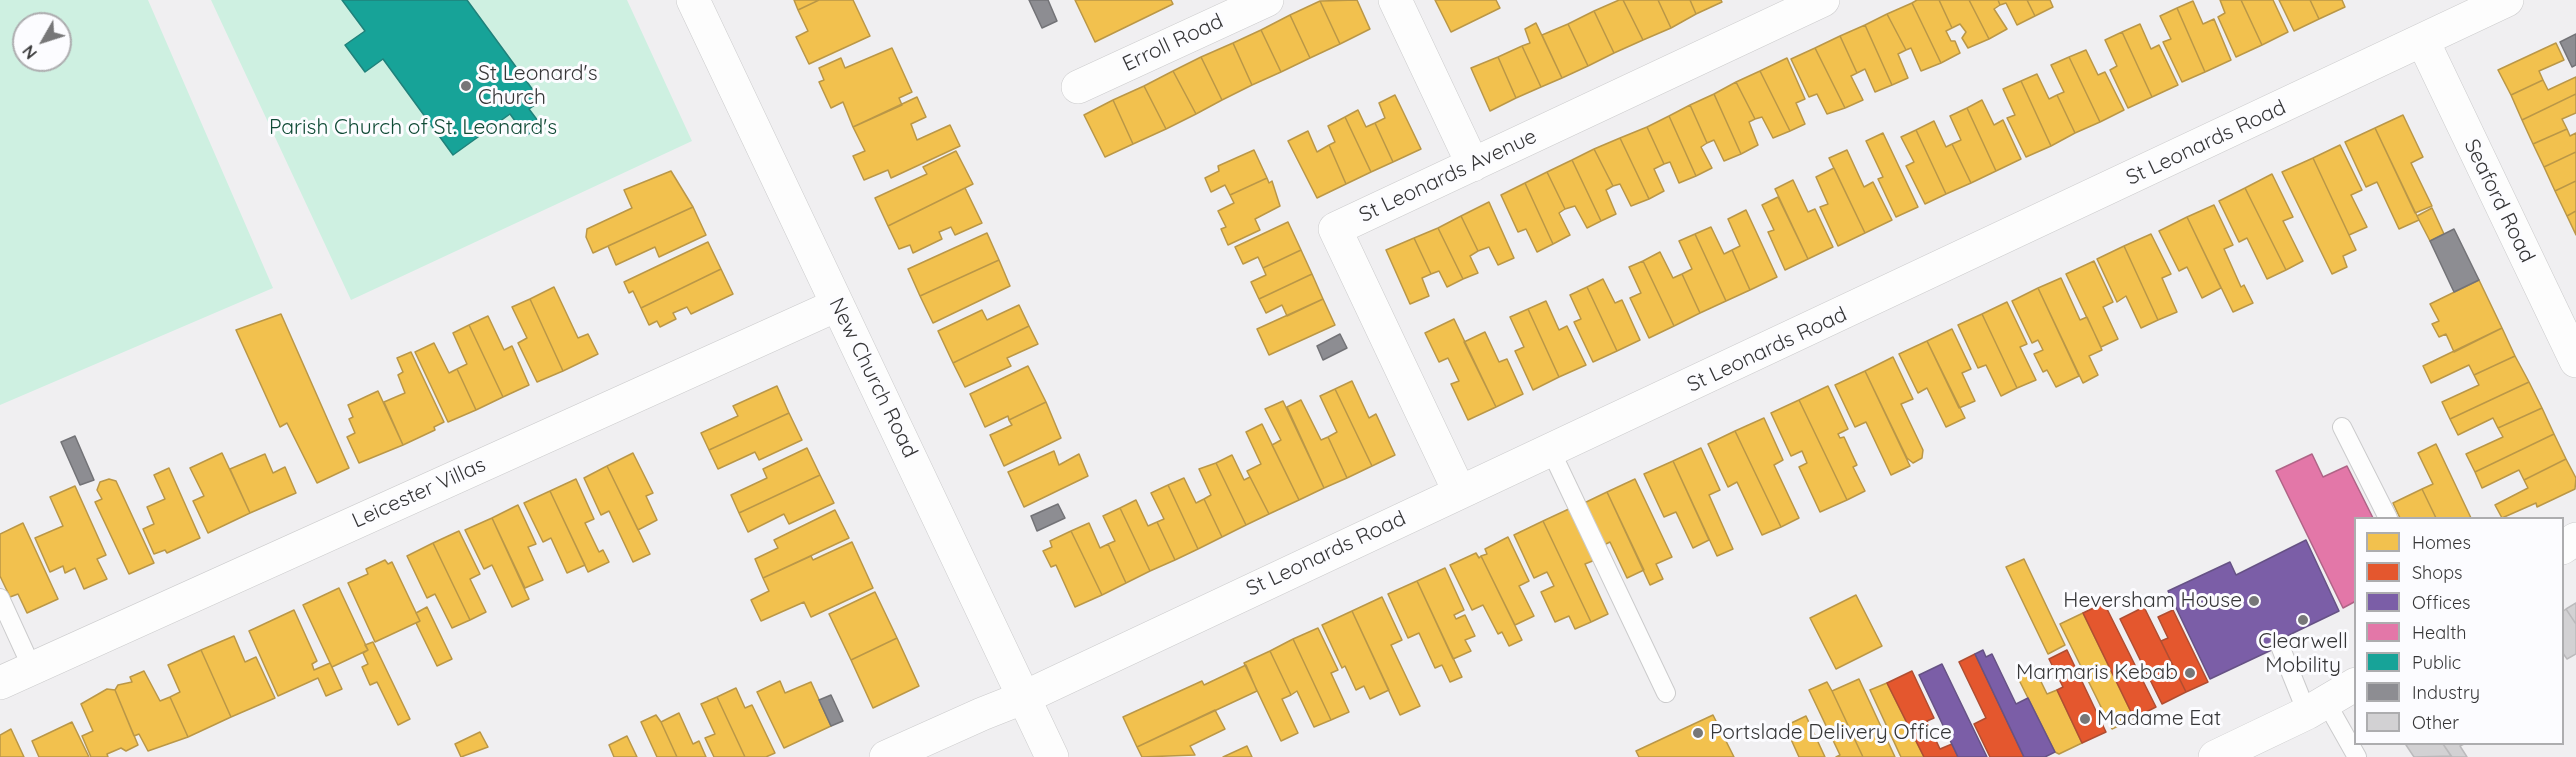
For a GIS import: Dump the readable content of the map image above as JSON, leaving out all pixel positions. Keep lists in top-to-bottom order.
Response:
{
  "streets": {
    "street": [
      "Erroll Road",
      "St Leonards Road",
      "St Leonards Avenue",
      "Seaford Road",
      "New Church Road",
      "Leicester Villas"
    ]
  },
  "crossings": [
    ["St Leonards Road", "St Leonards Avenue"],
    ["St Leonards Road", "Seaford Road"],
    ["St Leonards Road", "New Church Road"],
    ["New Church Road", "Leicester Villas"]
  ],
  "parks": ["Parish Church of St. Leonard's"],
  "places": [
    "St Leonard's Church",
    "Heversham House",
    "Clearwell Mobility",
    "Marmaris Kebab",
    "Madame Eat",
    "Portslade Delivery Office"
  ],
  "legend": [
    "Homes",
    "Shops",
    "Offices",
    "Health",
    "Public",
    "Industry",
    "Other"
  ],
  "north": "bottom left"
}
